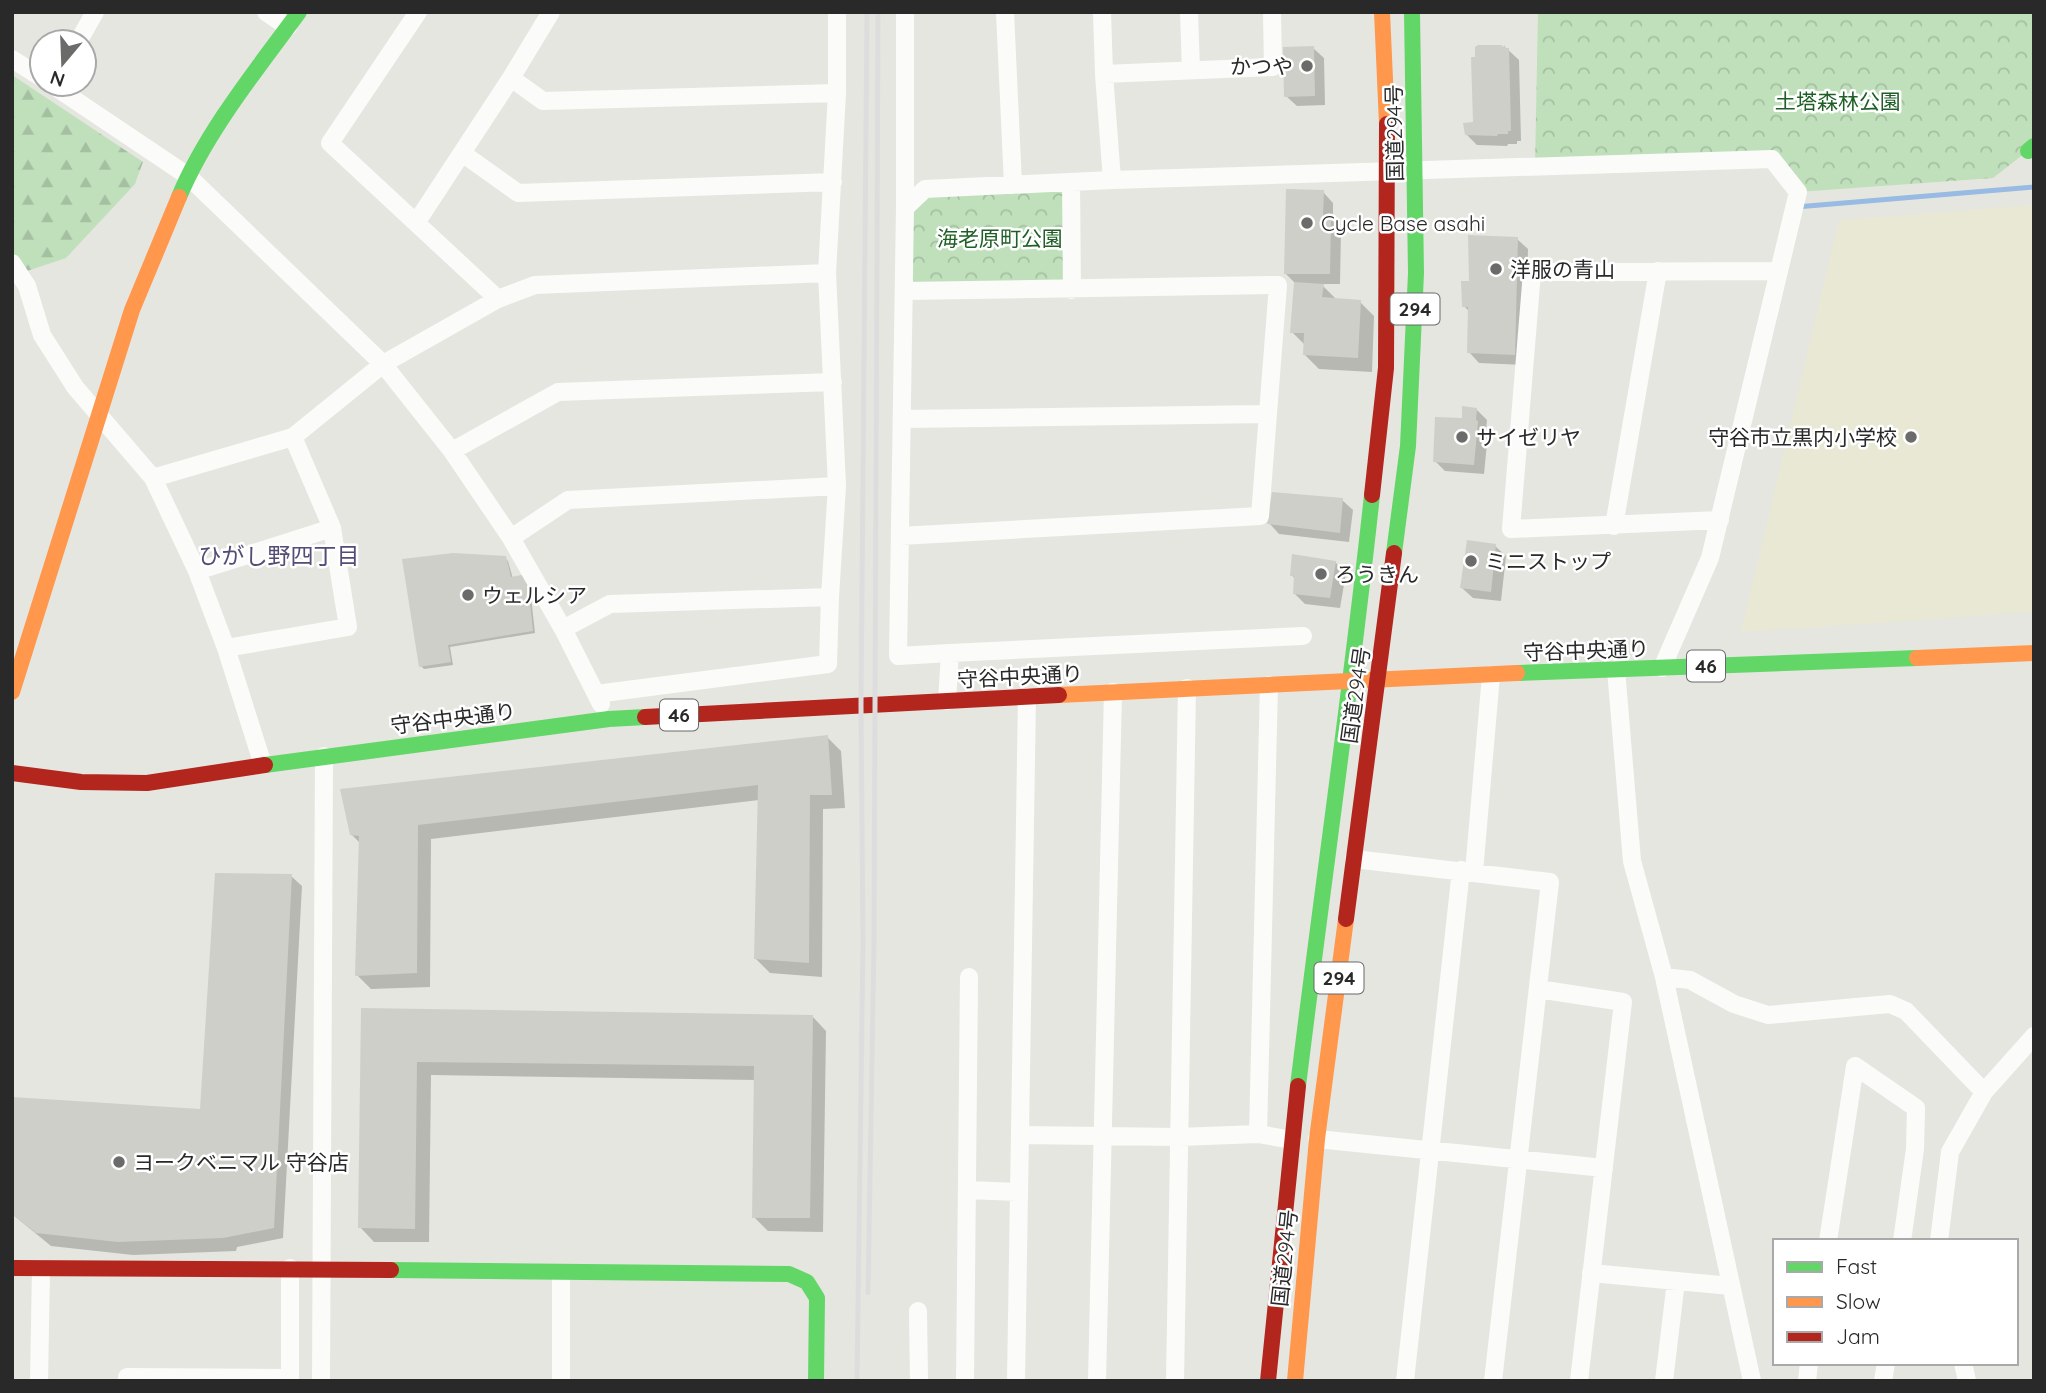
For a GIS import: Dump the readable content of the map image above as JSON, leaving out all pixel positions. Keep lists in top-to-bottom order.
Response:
{
  "streets": {
    "main road": [
      "国道294号",
      "294",
      "守谷中央通り",
      "46"
    ]
  },
  "crossings": [
    ["国道294号", "守谷中央通り"]
  ],
  "districts": ["ひがし野四丁目"],
  "parks": ["土塔森林公園", "海老原町公園"],
  "places": [
    "かつや",
    "Cycle Base asahi",
    "洋服の青山",
    "サイゼリヤ",
    "守谷市立黒内小学校",
    "ミニストップ",
    "ろうきん",
    "ウェルシア",
    "ヨークベニマル 守谷店"
  ],
  "legend": ["Fast", "Slow", "Jam"],
  "north": "bottom"
}
